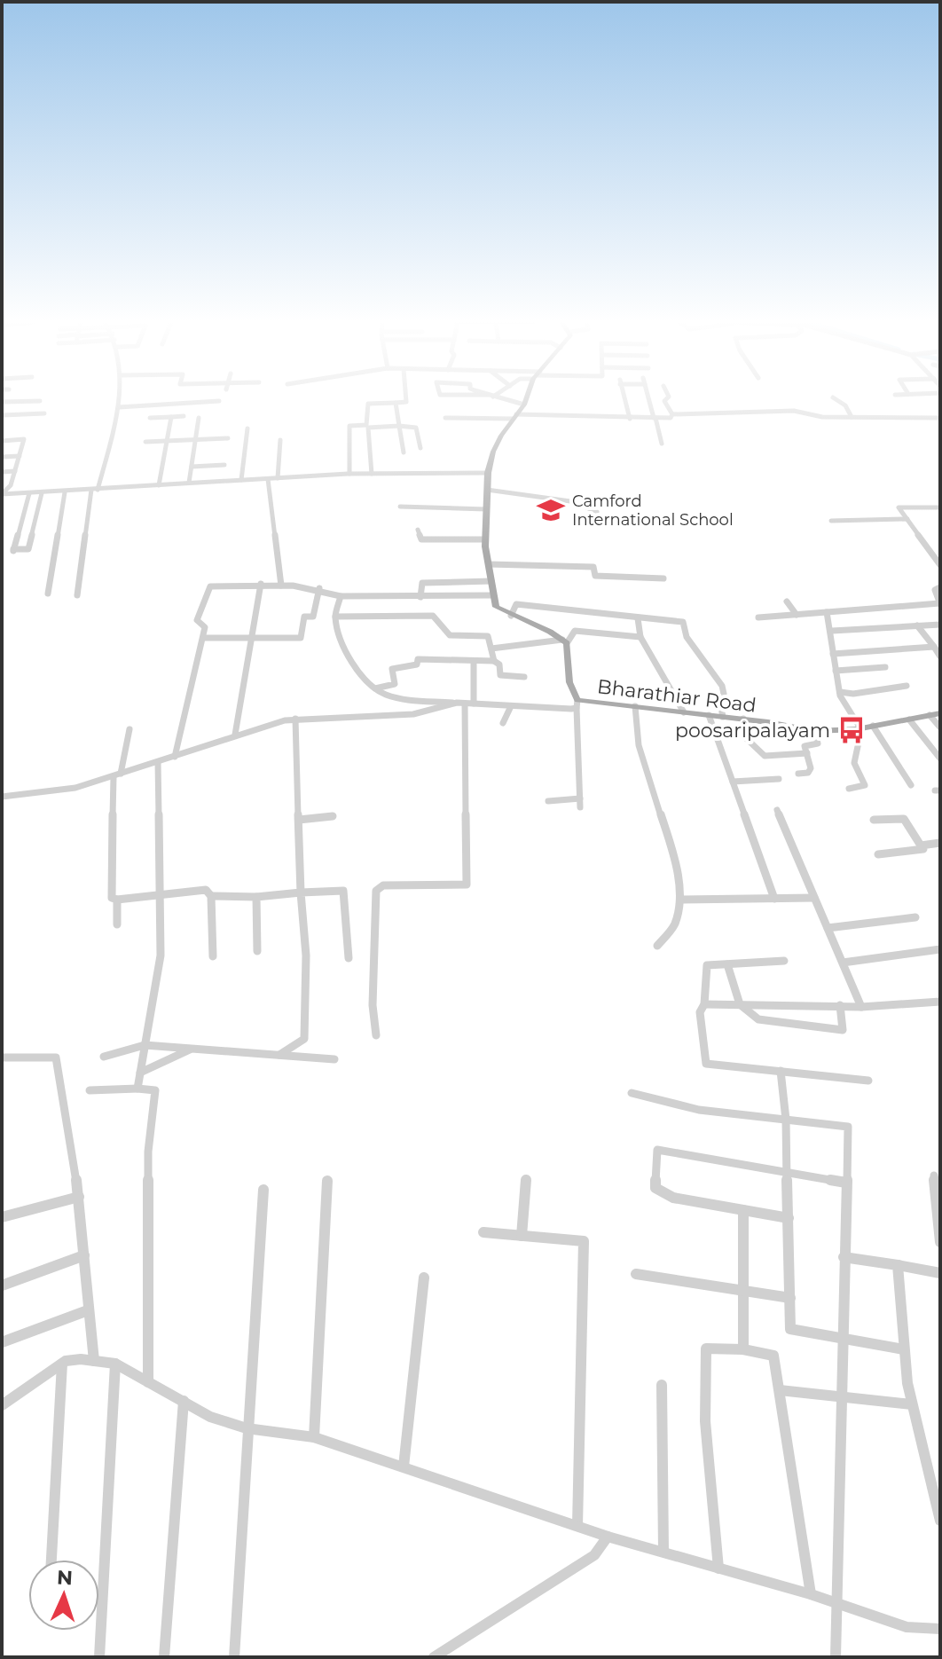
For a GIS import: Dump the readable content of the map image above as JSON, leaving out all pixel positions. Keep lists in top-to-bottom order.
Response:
{
  "streets": {
    "main road": ["Bharathiar Road"]
  },
  "places": {
    "school or university": ["Camford International School"],
    "bus stop": ["poosaripalayam"]
  },
  "north": "top"
}
